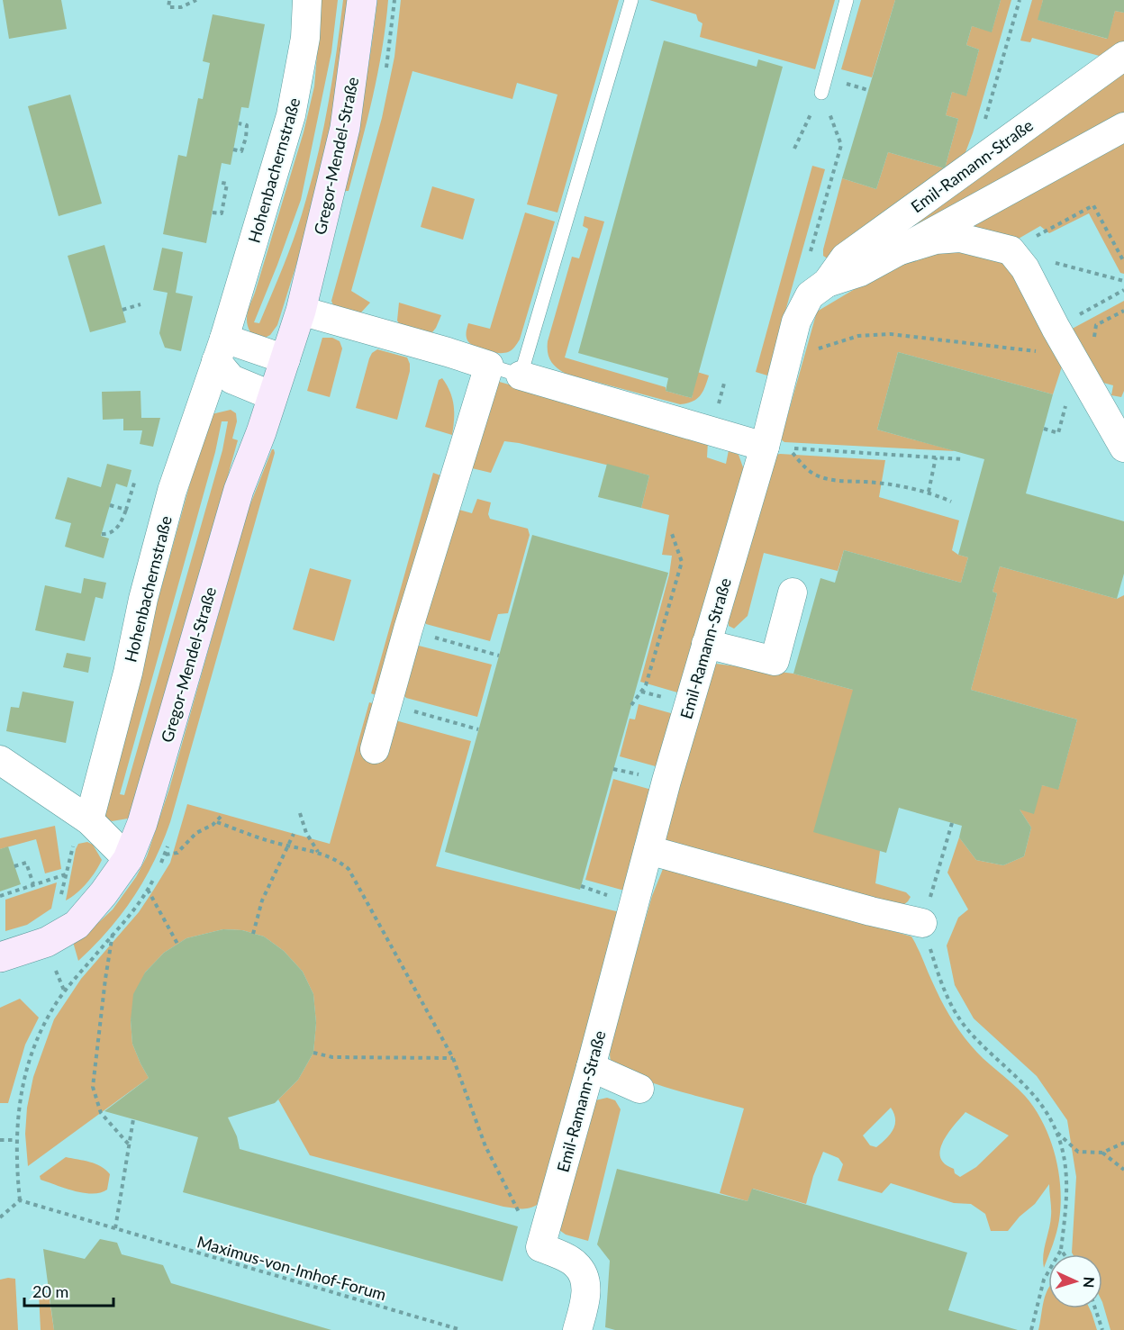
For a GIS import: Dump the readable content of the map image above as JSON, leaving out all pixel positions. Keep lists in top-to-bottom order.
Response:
{
  "streets": {
    "street": ["Gregor-Mendel-Straße", "Emil-Ramann-Straße", "Hohenbachernstraße"],
    "path": ["Maximus-von-Imhof-Forum"]
  },
  "scale_bar": "20 m",
  "north": "right"
}
